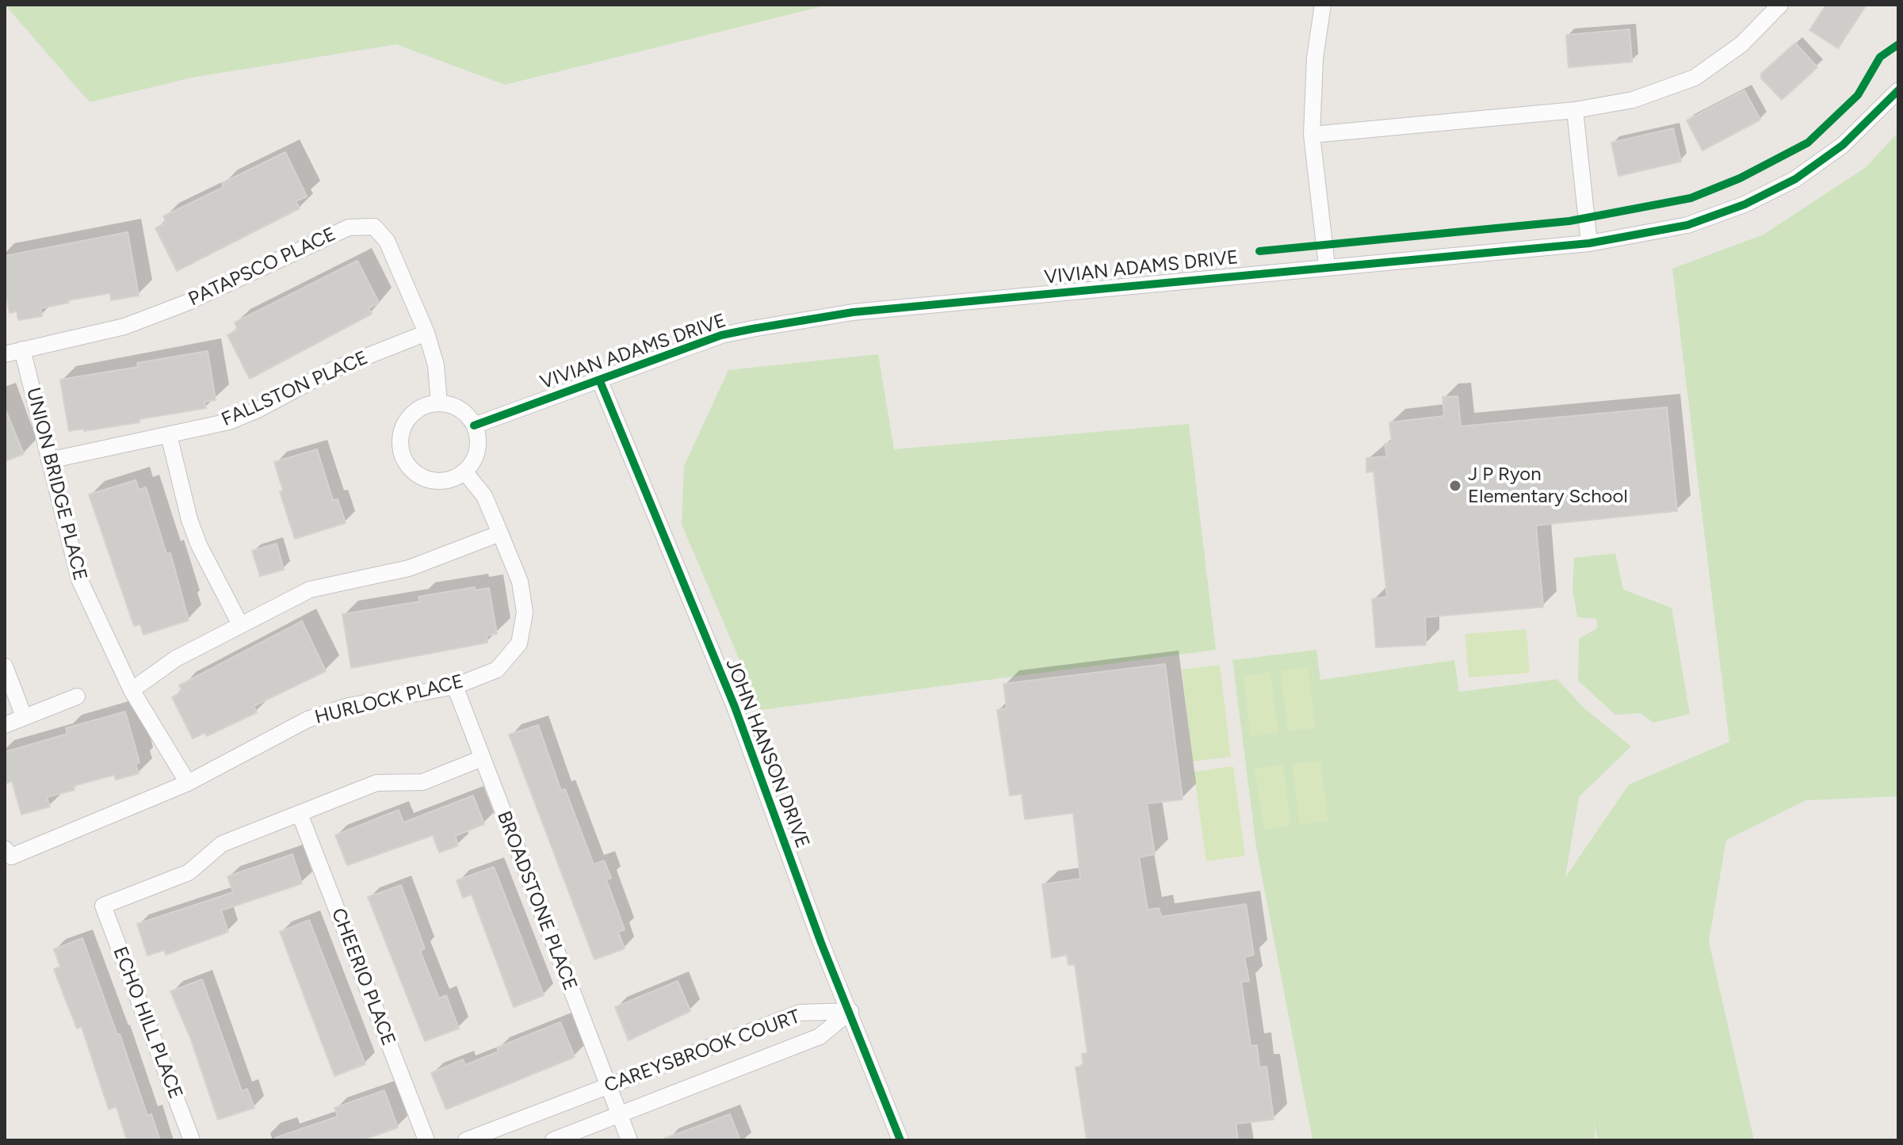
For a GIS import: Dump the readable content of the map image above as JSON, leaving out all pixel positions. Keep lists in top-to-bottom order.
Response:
{
  "streets": {
    "street": [
      "PATAPSCO PLACE",
      "VIVIAN ADAMS DRIVE",
      "FALLSTON PLACE",
      "UNION BRIDGE PLACE",
      "HURLOCK PLACE",
      "JOHN HANSON DRIVE",
      "BROADSTONE PLACE",
      "CHEERIO PLACE",
      "ECHO HILL PLACE",
      "CAREYSBROOK COURT"
    ]
  },
  "crossings": [
    ["PATAPSCO PLACE", "VIVIAN ADAMS DRIVE"],
    ["PATAPSCO PLACE", "FALLSTON PLACE"],
    ["PATAPSCO PLACE", "UNION BRIDGE PLACE"],
    ["PATAPSCO PLACE", "HURLOCK PLACE"],
    ["VIVIAN ADAMS DRIVE", "HURLOCK PLACE"],
    ["VIVIAN ADAMS DRIVE", "JOHN HANSON DRIVE"],
    ["FALLSTON PLACE", "UNION BRIDGE PLACE"],
    ["UNION BRIDGE PLACE", "HURLOCK PLACE"],
    ["HURLOCK PLACE", "BROADSTONE PLACE"],
    ["JOHN HANSON DRIVE", "CAREYSBROOK COURT"],
    ["BROADSTONE PLACE", "CAREYSBROOK COURT"],
    ["CHEERIO PLACE", "ECHO HILL PLACE"]
  ],
  "places": ["J P Ryon Elementary School"]
}
